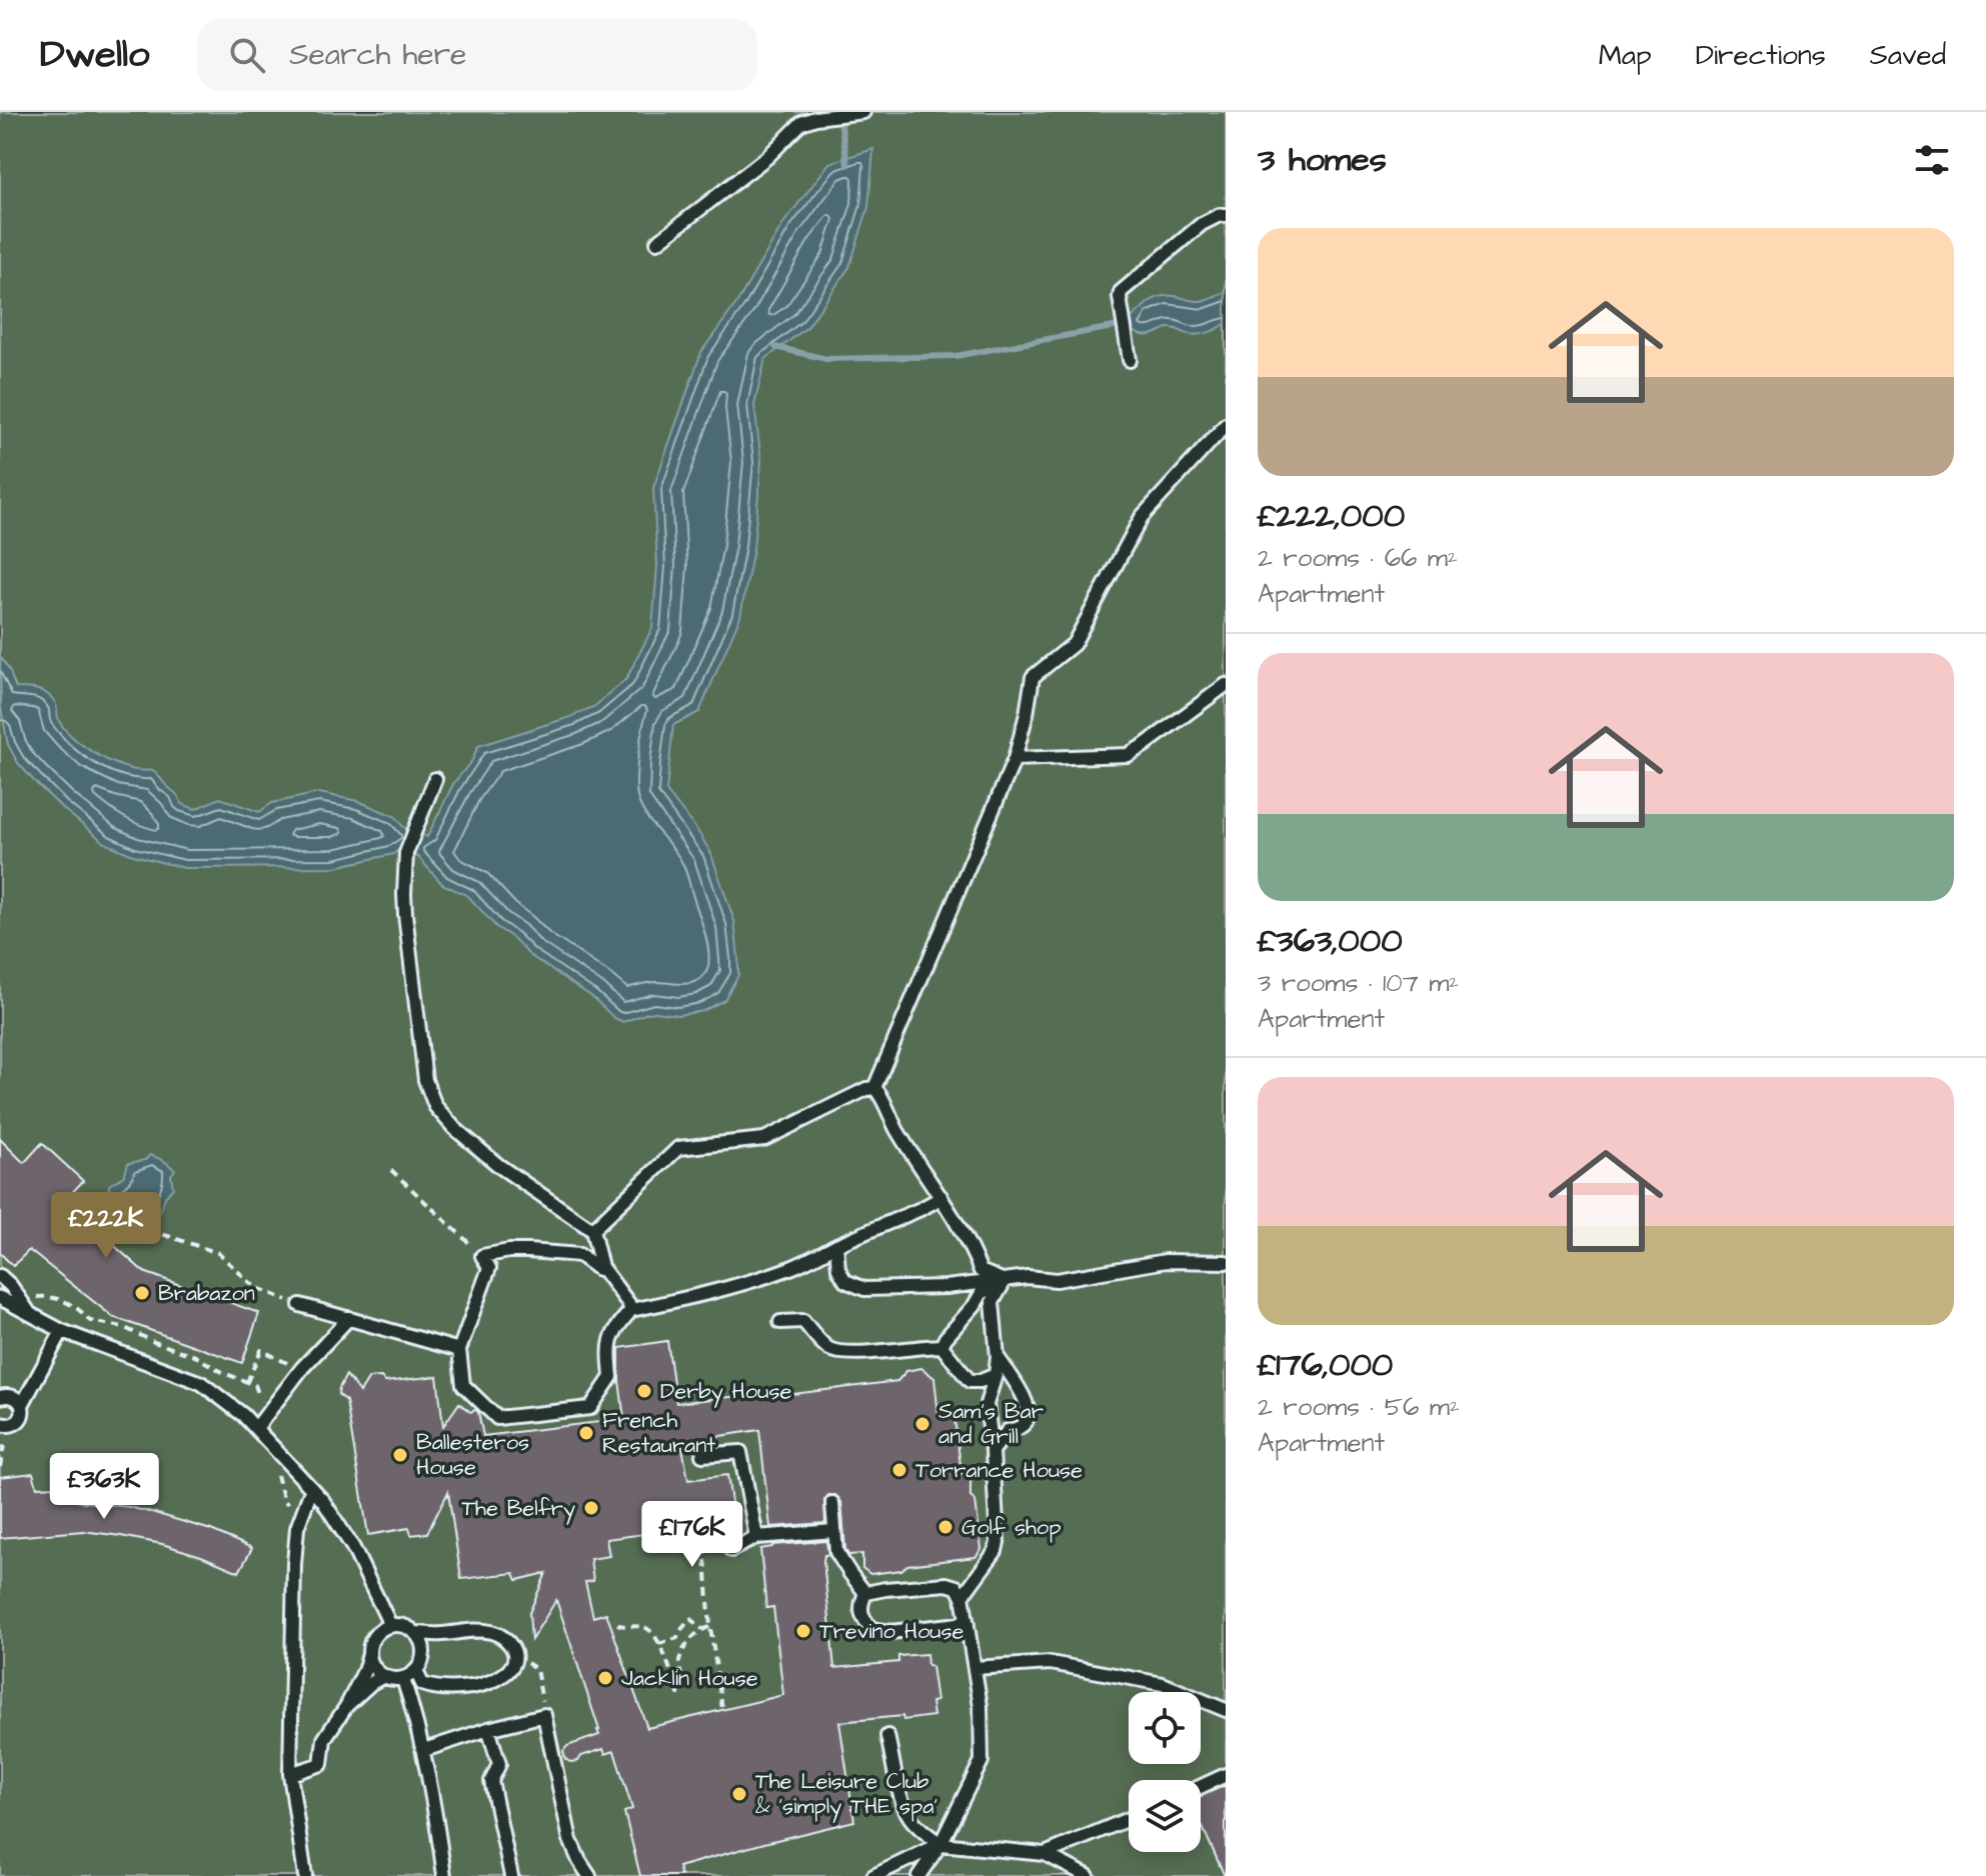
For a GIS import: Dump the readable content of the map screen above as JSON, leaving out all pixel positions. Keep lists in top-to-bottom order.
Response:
{
  "places": [
    "Brabazon",
    "Derby House",
    "Sam's Bar and Grill",
    "French Restaurant",
    "Ballesteros House",
    "Torrance House",
    "The Belfry",
    "Golf shop",
    "Trevino House",
    "Jacklin House",
    "The Leisure Club & 'simply THE spa'"
  ],
  "page": {
    "header": "Dwello",
    "search": "Search here",
    "nav": ["Map", "Directions", "Saved"],
    "heading": "3 homes",
    "list": [
      {
        "name": "£222,000",
        "note": "2 rooms · 66 m² · Apartment"
      },
      {
        "name": "£363,000",
        "note": "3 rooms · 107 m² · Apartment"
      },
      {
        "name": "£176,000",
        "note": "2 rooms · 56 m² · Apartment"
      }
    ],
    "price": ["£222K", "£363K", "£176K"]
  }
}
